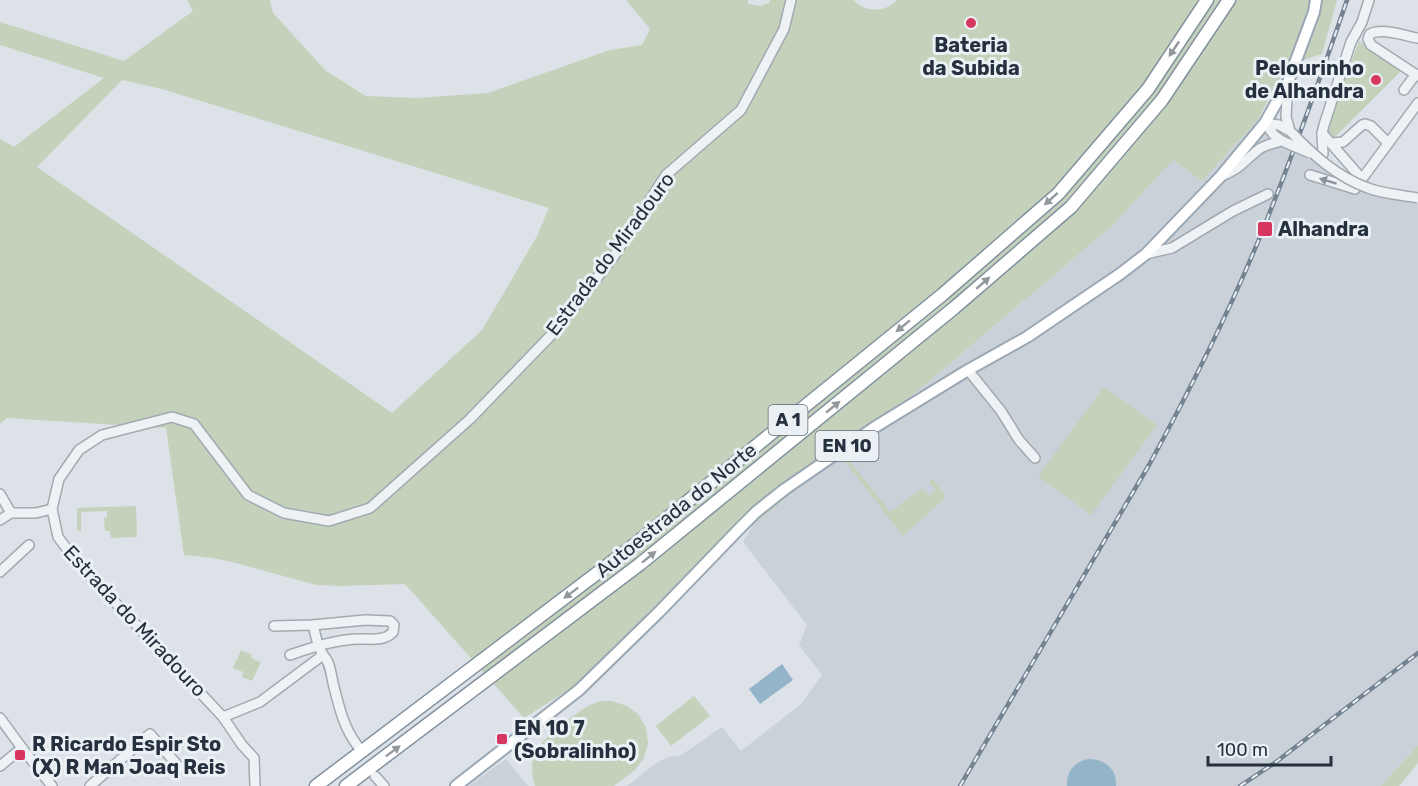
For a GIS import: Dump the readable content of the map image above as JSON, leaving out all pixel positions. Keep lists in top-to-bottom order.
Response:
{
  "streets": {
    "highway": ["A 1", "Autoestrada do Norte"],
    "main road": ["EN 10"],
    "street": ["Estrada do Miradouro"]
  },
  "places": {
    "other": ["Bateria da Subida", "Pelourinho de Alhandra"],
    "transit": ["Alhandra", "EN 10 7 (Sobralinho)", "R Ricardo Espir Sto (X) R Man Joaq Reis"]
  },
  "scale_bar": "100 m"
}
